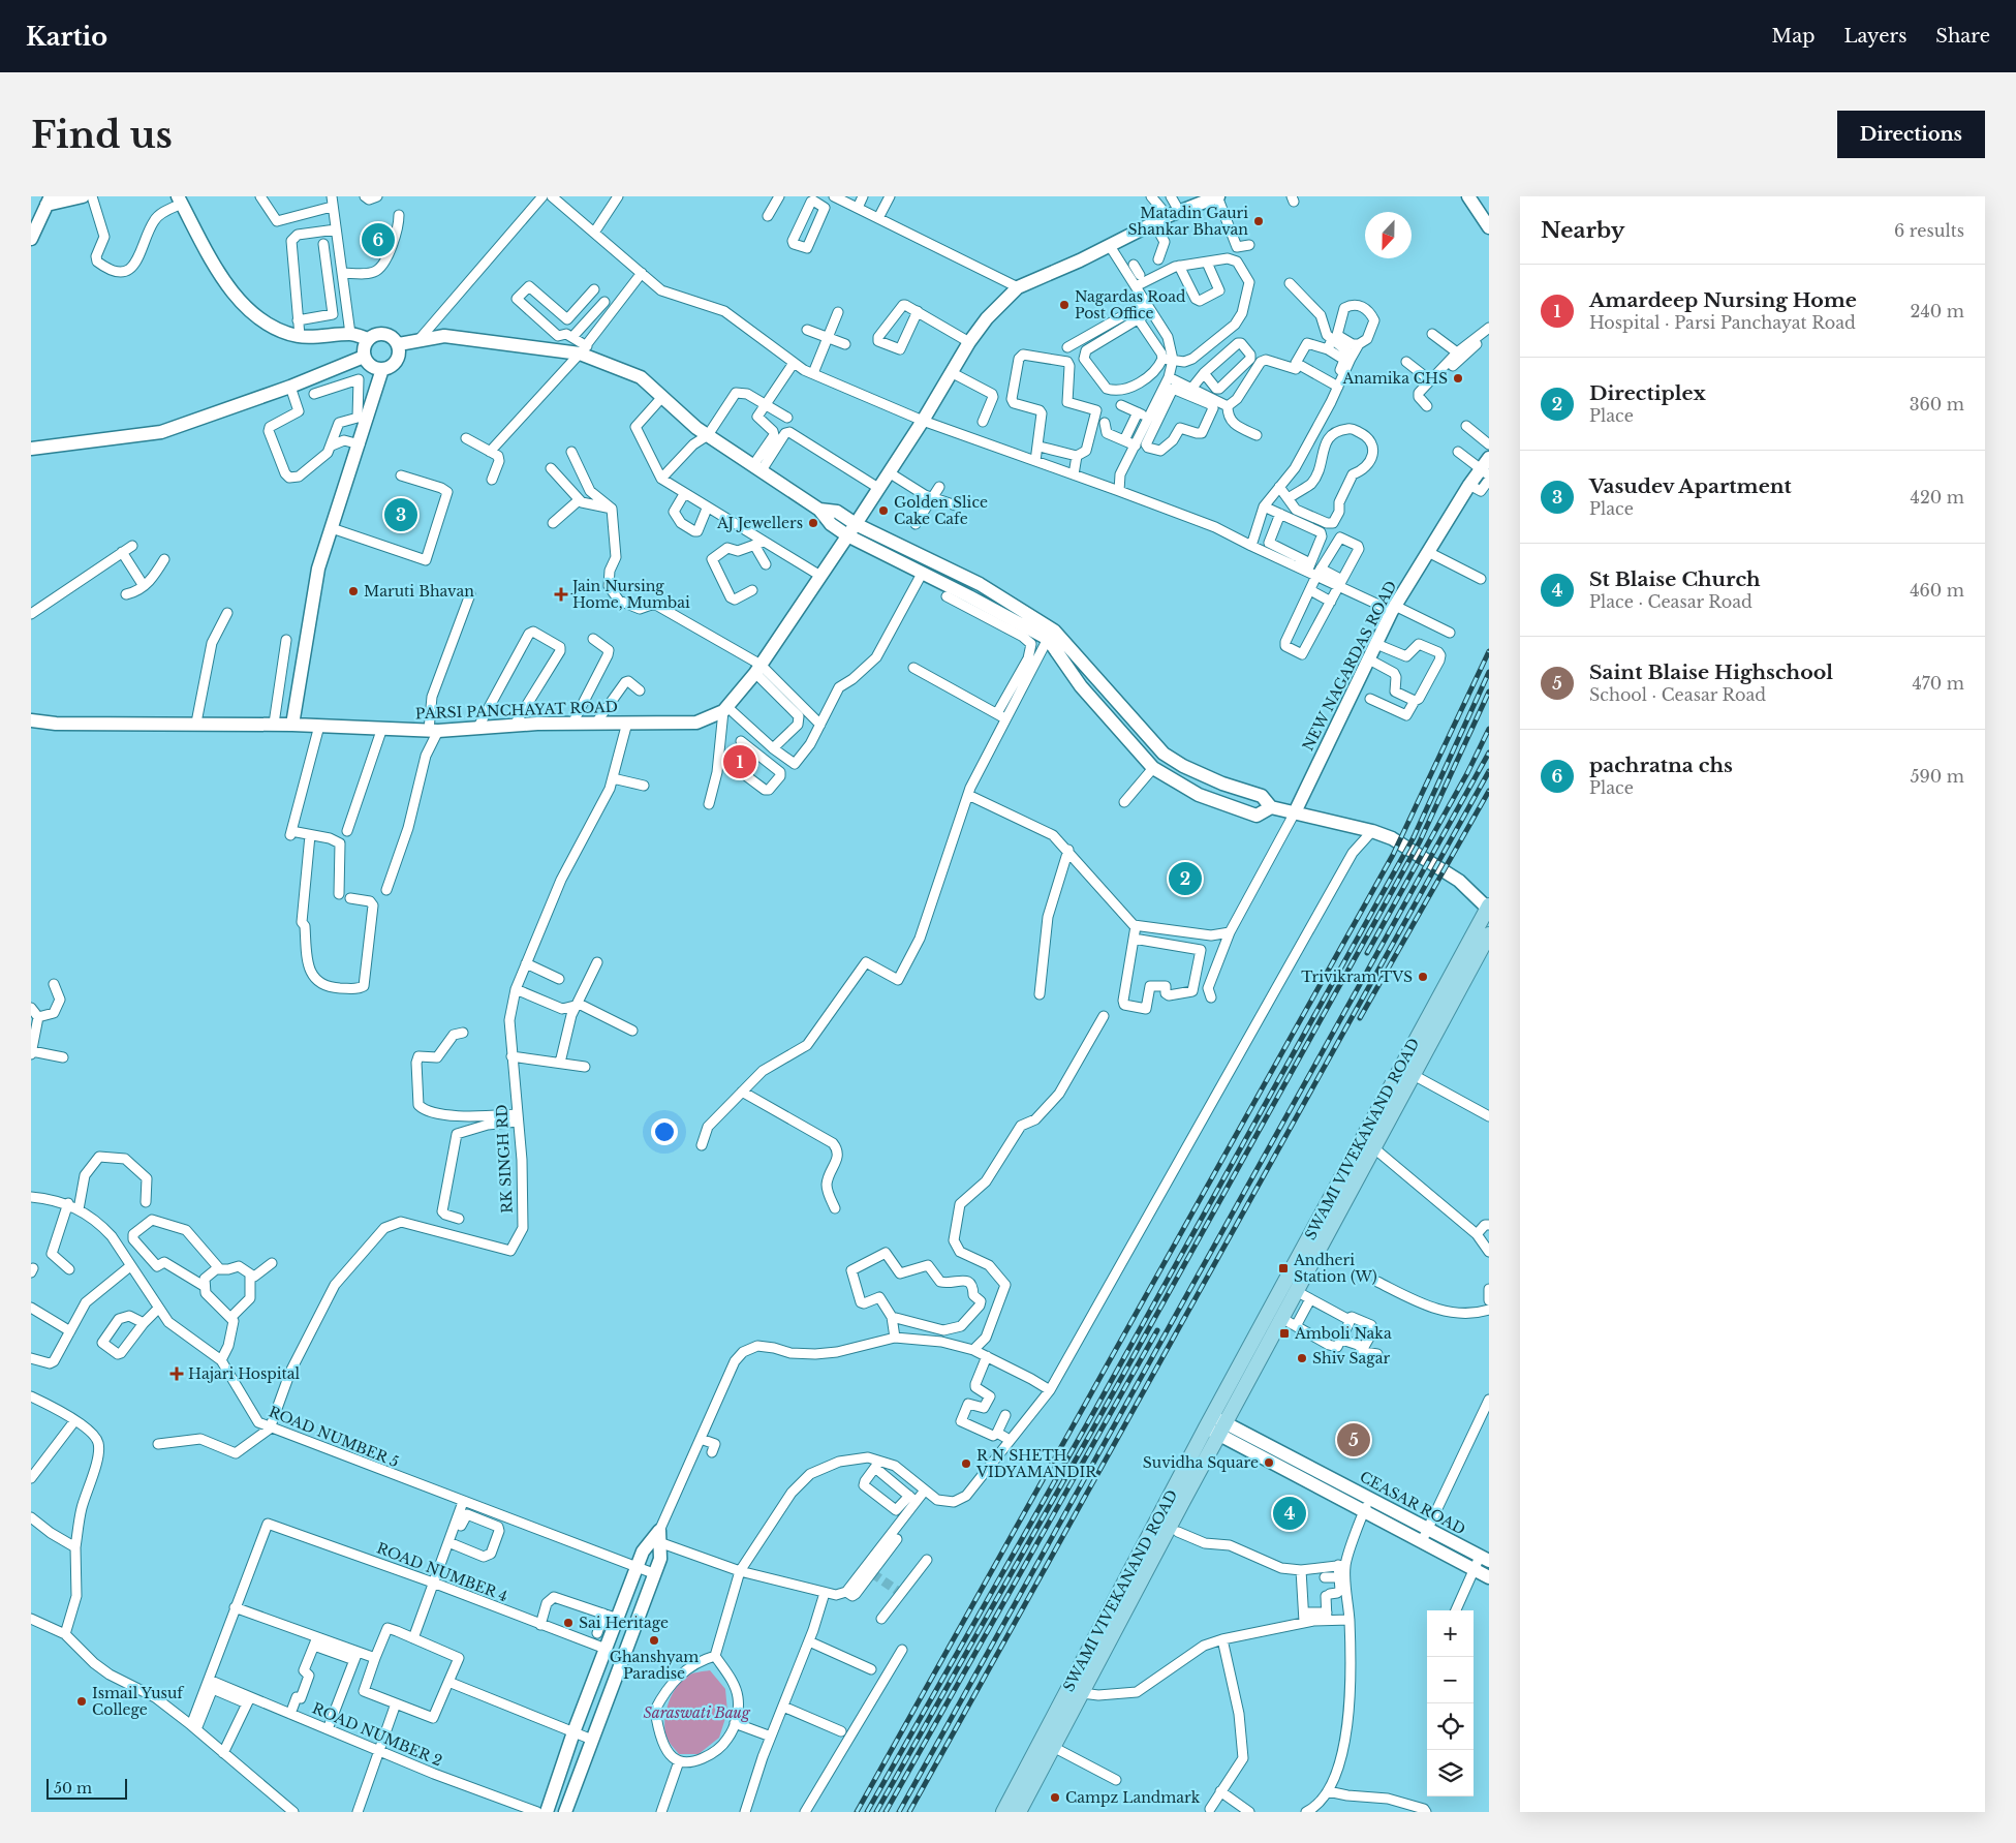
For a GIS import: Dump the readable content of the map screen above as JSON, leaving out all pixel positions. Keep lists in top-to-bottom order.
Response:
{
  "streets": {
    "main road": [
      "NEW NAGARDAS ROAD",
      "PARSI PANCHAYAT ROAD",
      "SWAMI VIVEKANAND ROAD",
      "CEASAR ROAD"
    ],
    "street": [
      "RK SINGH RD",
      "ROAD NUMBER 5",
      "ROAD NUMBER 4",
      "ROAD NUMBER 2"
    ]
  },
  "crossings": [
    ["PARSI PANCHAYAT ROAD", "RK SINGH RD"],
    ["SWAMI VIVEKANAND ROAD", "CEASAR ROAD"],
    ["RK SINGH RD", "ROAD NUMBER 5"]
  ],
  "parks": ["Saraswati Baug"],
  "places": {
    "other": [
      "Matadin Gauri Shankar Bhavan",
      "Nagardas Road Post Office",
      "Anamika CHS",
      "Golden Slice Cake Cafe",
      "AJ Jewellers",
      "Maruti Bhavan",
      "Trivikram TVS",
      "Shiv Sagar",
      "Suvidha Square",
      "R N SHETH VIDYAMANDIR",
      "Sai Heritage",
      "Ghanshyam Paradise",
      "Ismail Yusuf College",
      "Campz Landmark"
    ],
    "health": ["Jain Nursing Home, Mumbai", "Hajari Hospital"],
    "transit": ["Andheri Station (W)", "Amboli Naka"]
  },
  "scale_bar": "50 m",
  "north": "bottom",
  "page": {
    "header": "Kartio",
    "nav": ["Map", "Layers", "Share"],
    "buttons": "Directions",
    "title": "Find us",
    "heading": ["Nearby", "6 results"],
    "pins": [
      "6",
      "3",
      "1",
      "2",
      "5",
      "4"
    ],
    "list": [
      {
        "mark": "1",
        "name": "Amardeep Nursing Home",
        "note": "Hospital · Parsi Panchayat Road",
        "value": "240 m"
      },
      {
        "mark": "2",
        "name": "Directiplex",
        "note": "Place",
        "value": "360 m"
      },
      {
        "mark": "3",
        "name": "Vasudev Apartment",
        "note": "Place",
        "value": "420 m"
      },
      {
        "mark": "4",
        "name": "St Blaise Church",
        "note": "Place · Ceasar Road",
        "value": "460 m"
      },
      {
        "mark": "5",
        "name": "Saint Blaise Highschool",
        "note": "School · Ceasar Road",
        "value": "470 m"
      },
      {
        "mark": "6",
        "name": "pachratna chs",
        "note": "Place",
        "value": "590 m"
      }
    ],
    "map_buttons": ["+", "−"],
    "scale": "50 m"
  }
}
